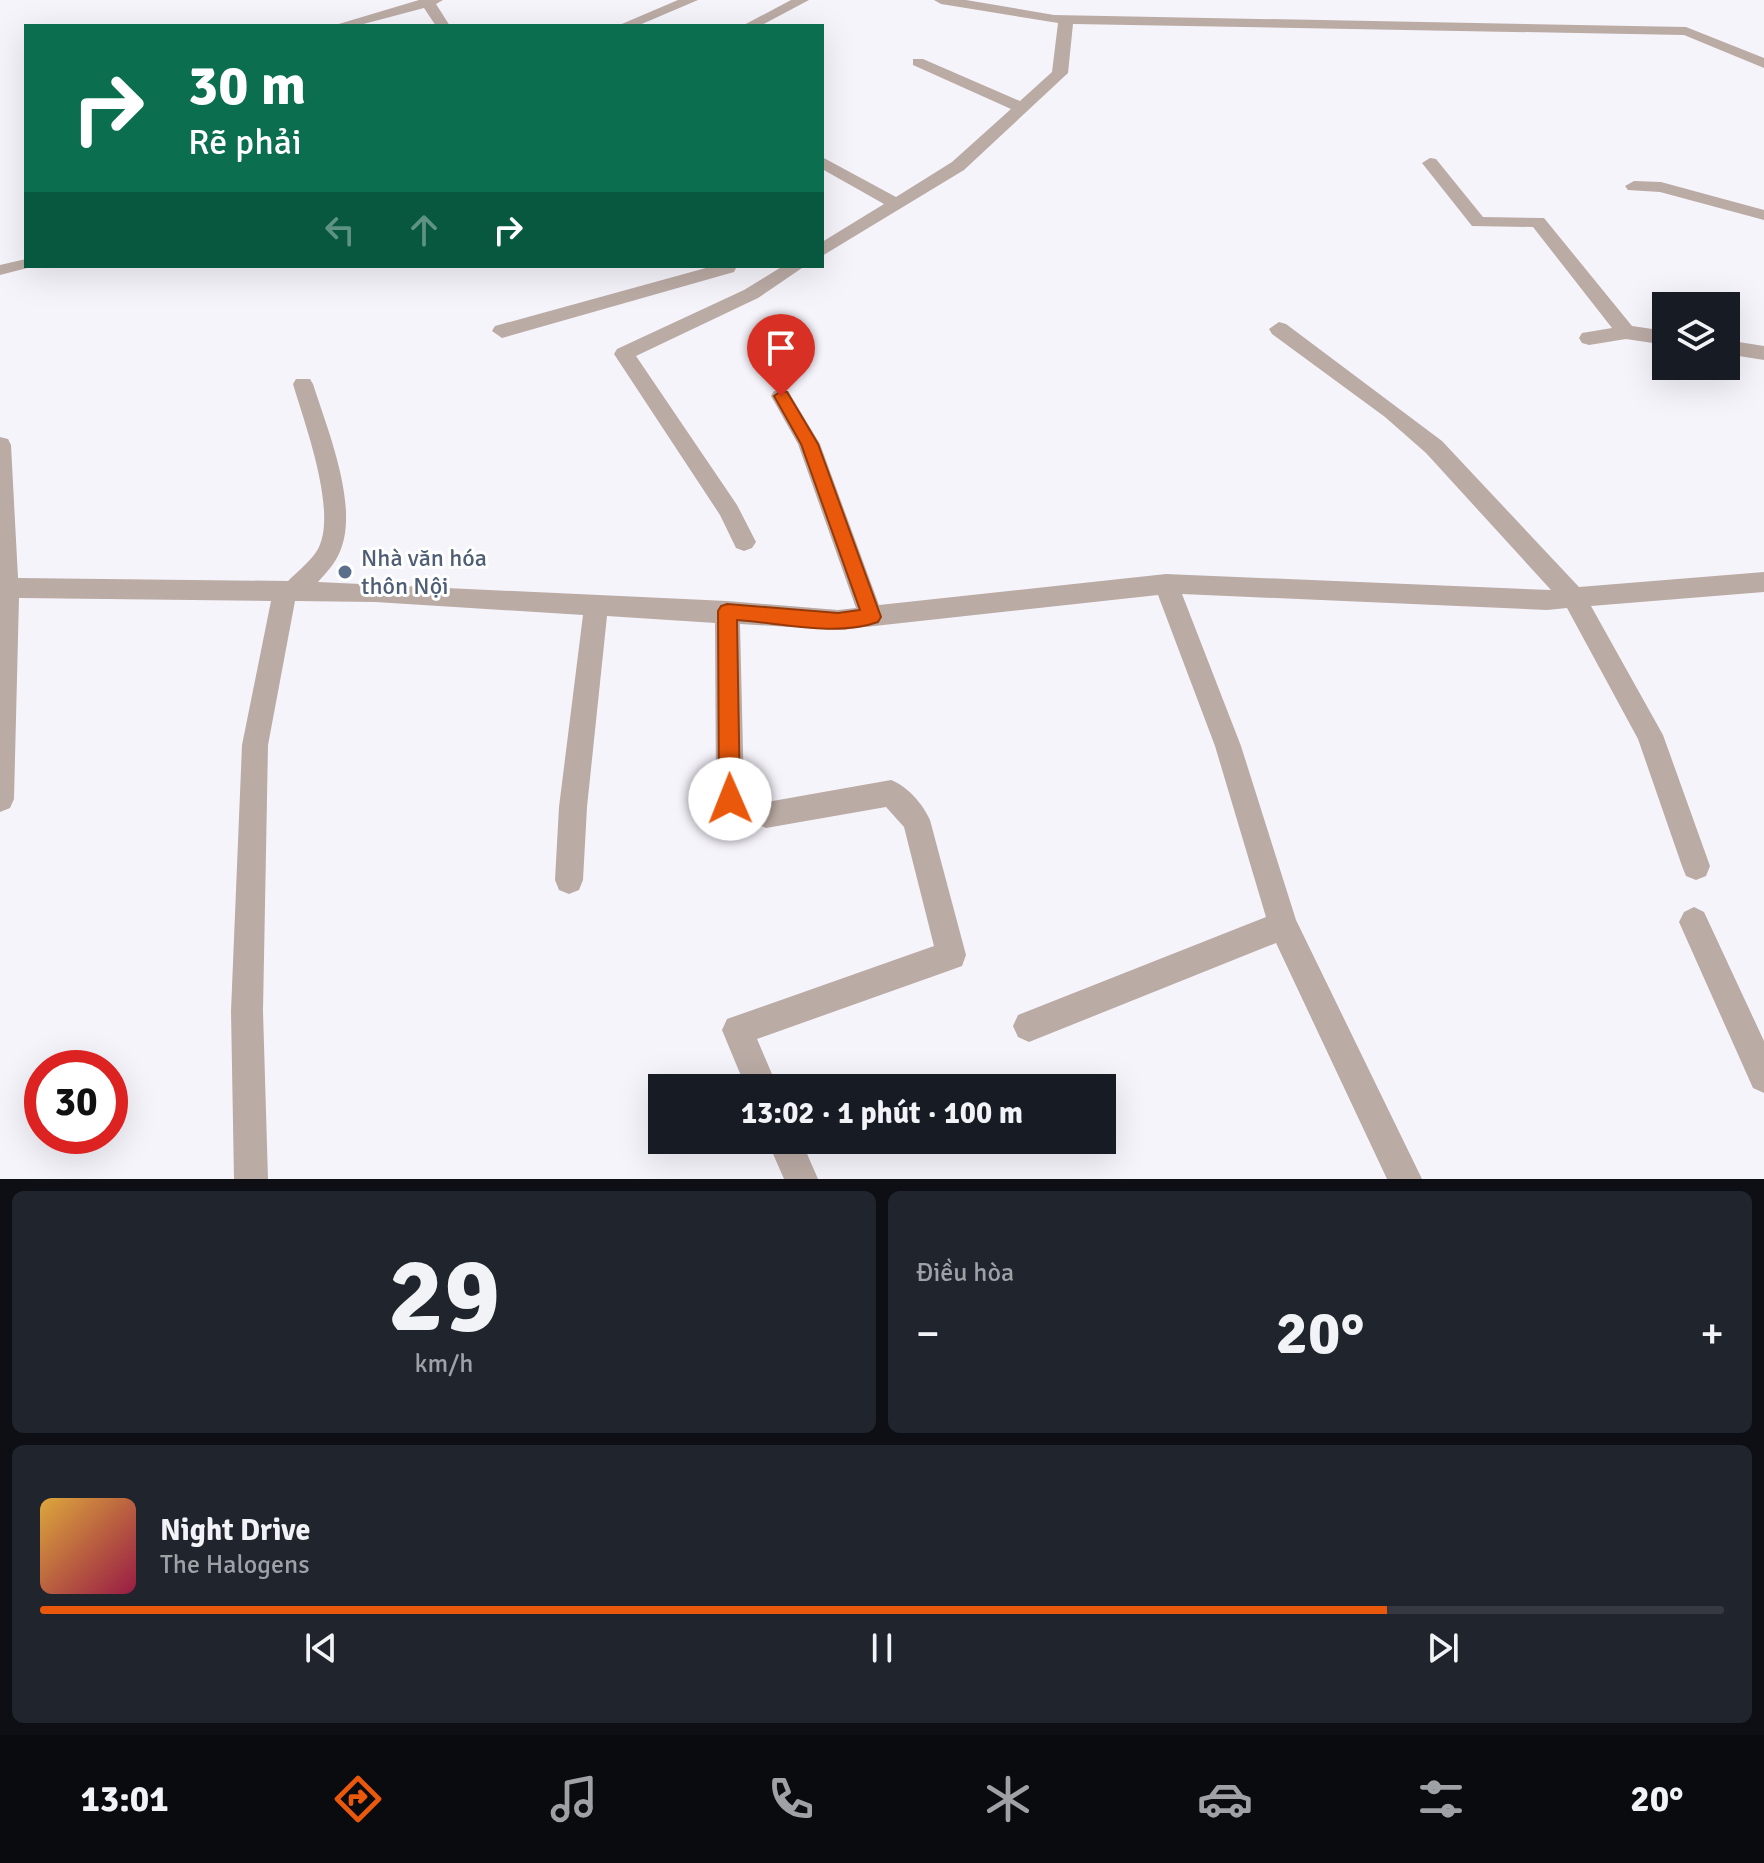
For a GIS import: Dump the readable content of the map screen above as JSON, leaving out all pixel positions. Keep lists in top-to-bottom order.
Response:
{
  "places": ["Nhà văn hóa thôn Nội"],
  "page": {
    "turn": ["30 m", "Rẽ phải"],
    "limit": "30",
    "trip": "13:02 · 1 phút · 100 m",
    "tile": [
      ["29", "km/h"],
      "Điều hòa"
    ],
    "heat": ["−", "20°", "+"],
    "song": ["Night Drive", "The Halogens"],
    "tabs": ["13:01", "20°"]
  }
}
